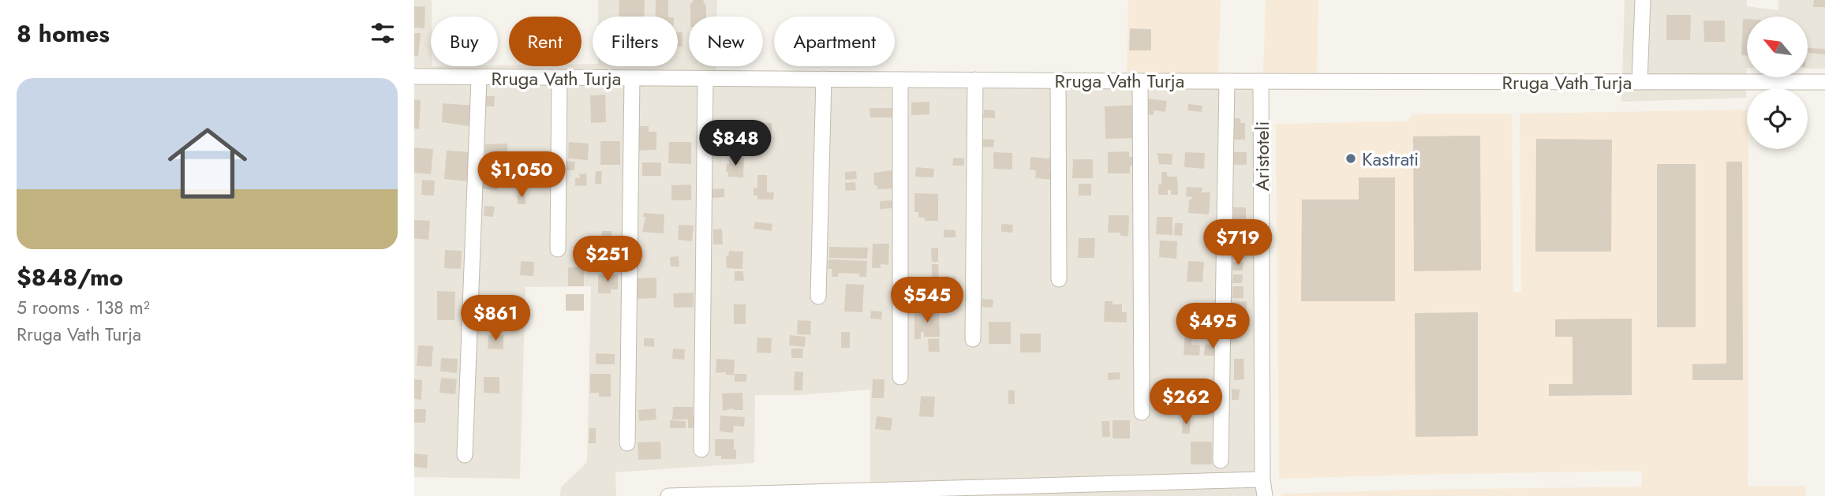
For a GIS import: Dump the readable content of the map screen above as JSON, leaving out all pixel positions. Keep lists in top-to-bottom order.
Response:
{
  "streets": {
    "street": ["Rruga Vath Turja", "Aristoteli"]
  },
  "crossings": [
    ["Rruga Vath Turja", "Aristoteli"]
  ],
  "places": ["Kastrati"],
  "north": "top left",
  "page": {
    "heading": "8 homes",
    "chip": [
      "Buy",
      "Rent",
      "Filters",
      "New",
      "Apartment"
    ],
    "list": [
      {
        "name": "$848/mo",
        "note": "5 rooms · 138 m² · Rruga Vath Turja"
      }
    ],
    "price": [
      "$848",
      "$1,050",
      "$719",
      "$251",
      "$545",
      "$861",
      "$495",
      "$262"
    ]
  }
}
